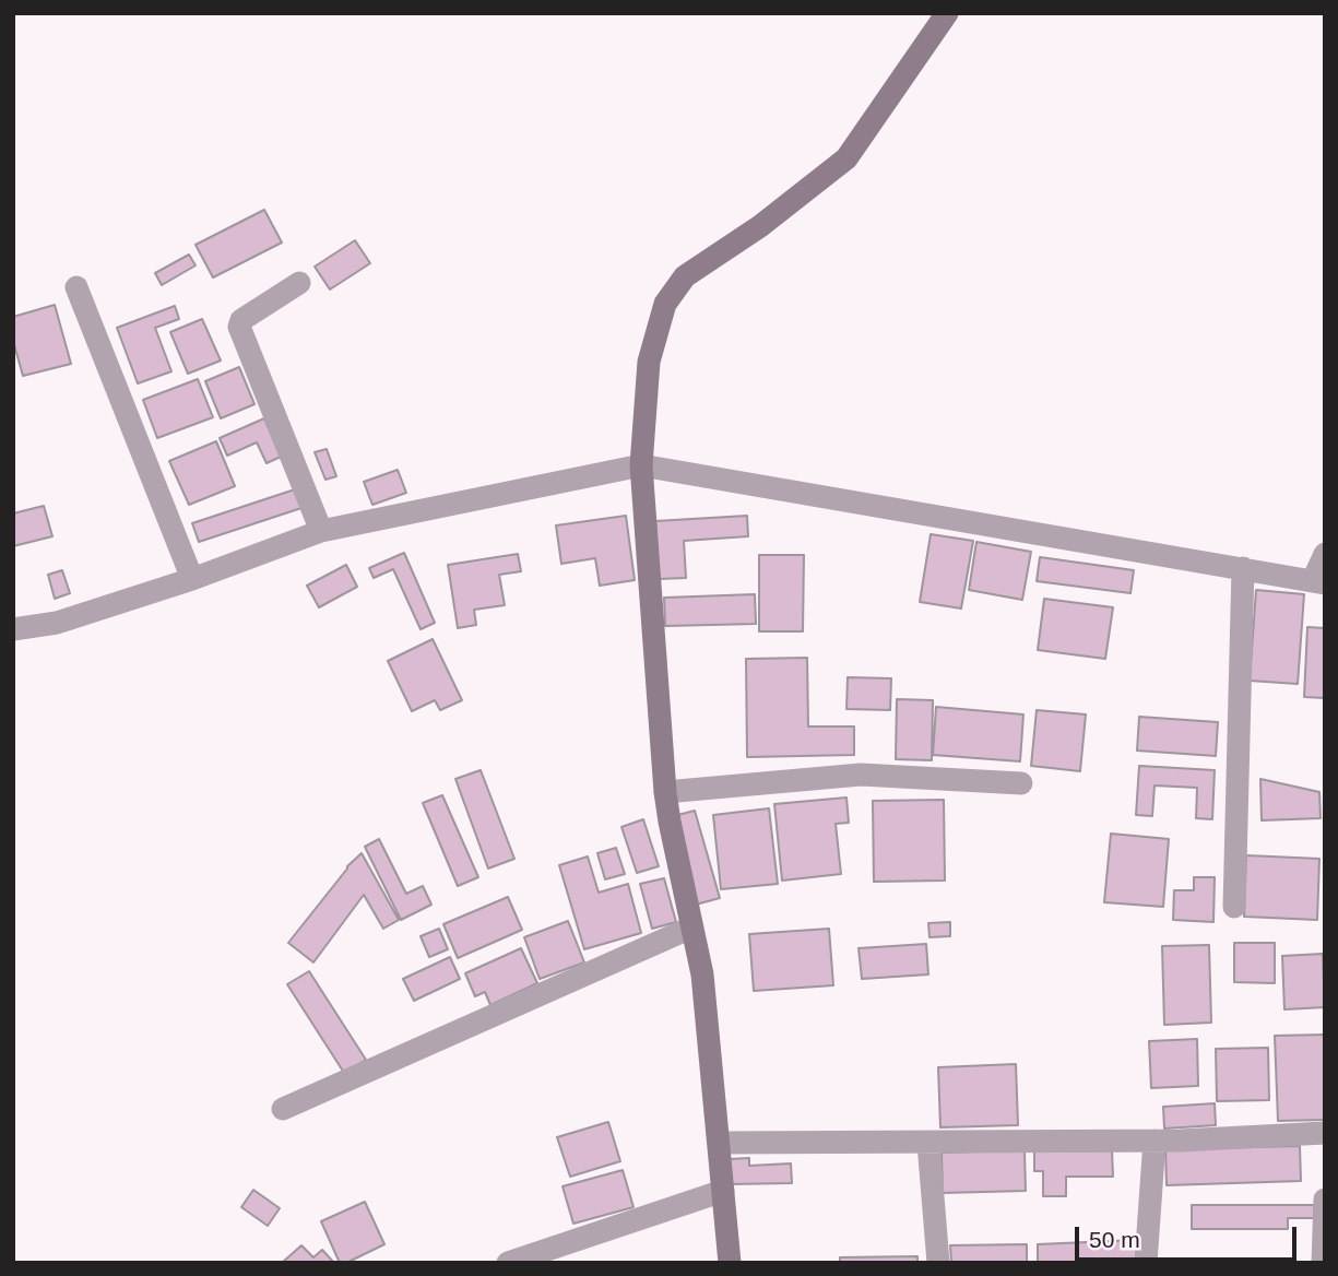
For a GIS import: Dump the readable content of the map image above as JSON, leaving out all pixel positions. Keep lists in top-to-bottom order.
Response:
{
  "scale_bar": "50 m"
}
